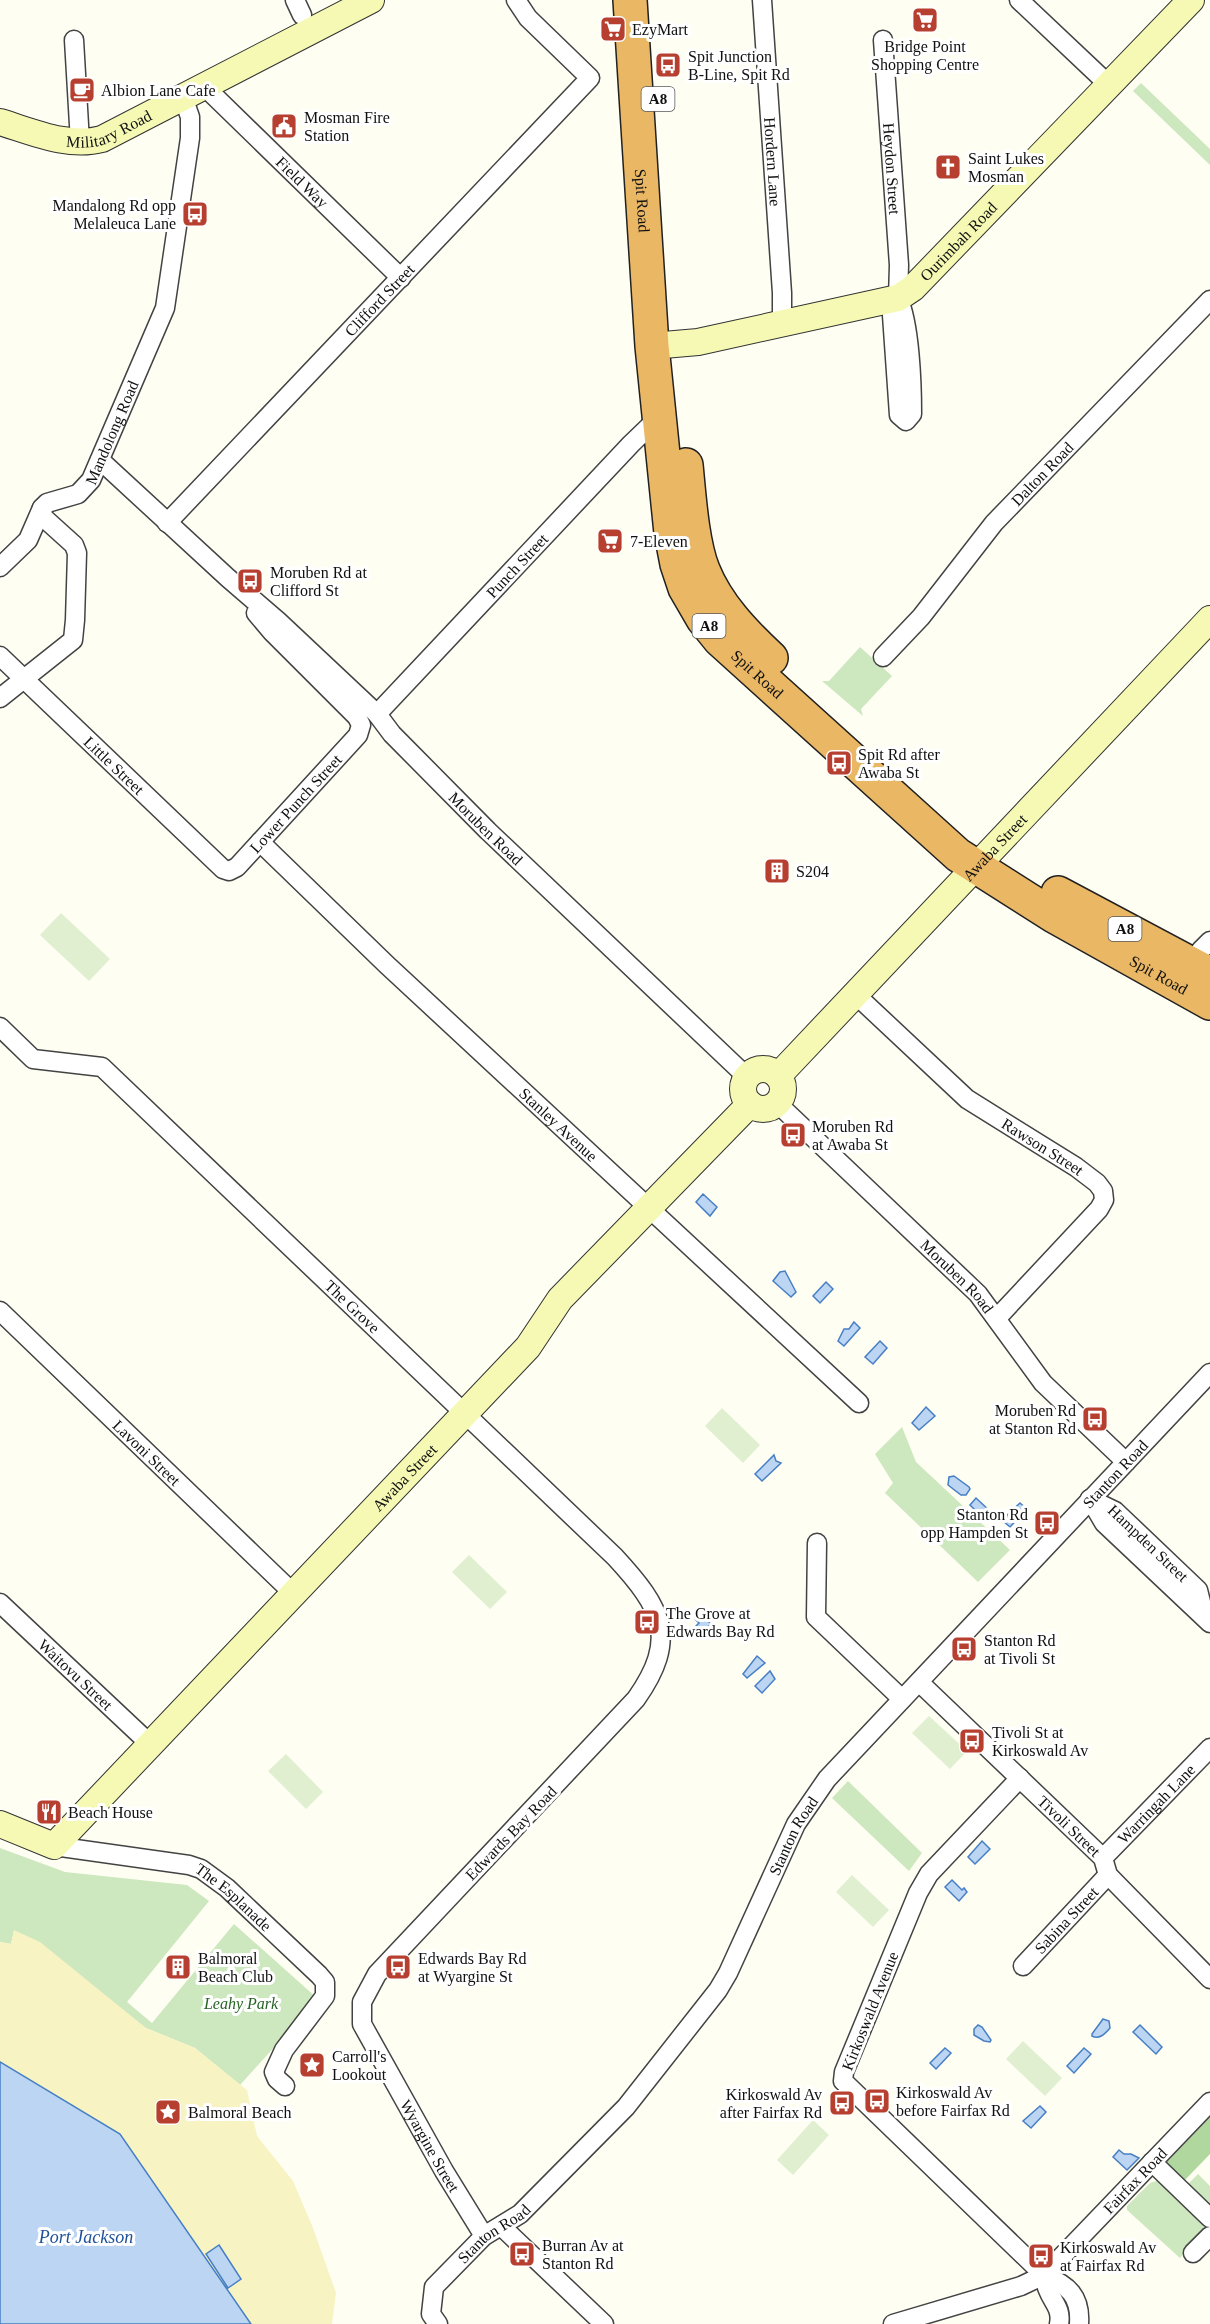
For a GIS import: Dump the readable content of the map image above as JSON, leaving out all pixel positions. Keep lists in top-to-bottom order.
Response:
{
  "streets": {
    "highway": ["A8", "Spit Road"],
    "street": [
      "Military Road",
      "Hordern Lane",
      "Heydon Street",
      "Field Way",
      "Ourimbah Road",
      "Clifford Street",
      "Mandolong Road",
      "Dalton Road",
      "Punch Street",
      "Little Street",
      "Lower Punch Street",
      "Moruben Road",
      "Awaba Street",
      "Stanley Avenue",
      "Rawson Street",
      "The Grove",
      "Lavoni Street",
      "Stanton Road",
      "Hampden Street",
      "Waitovu Street",
      "Warringah Lane",
      "Tivoli Street",
      "Edwards Bay Road",
      "The Esplanade",
      "Sabina Street",
      "Kirkoswald Avenue",
      "Wyargine Street",
      "Fairfax Road"
    ]
  },
  "crossings": [
    ["Military Road", "Field Way"],
    ["Military Road", "Mandolong Road"],
    ["Hordern Lane", "Ourimbah Road"],
    ["Heydon Street", "Ourimbah Road"],
    ["Field Way", "Clifford Street"],
    ["Field Way", "Mandolong Road"],
    ["Spit Road", "Ourimbah Road"],
    ["Spit Road", "Punch Street"],
    ["Spit Road", "Awaba Street"],
    ["Clifford Street", "Moruben Road"],
    ["Mandolong Road", "Moruben Road"],
    ["Punch Street", "Moruben Road"],
    ["Little Street", "Lower Punch Street"],
    ["Lower Punch Street", "Moruben Road"],
    ["Lower Punch Street", "Stanley Avenue"],
    ["Moruben Road", "Awaba Street"],
    ["Moruben Road", "Rawson Street"],
    ["Moruben Road", "Stanton Road"],
    ["Awaba Street", "Stanley Avenue"],
    ["Awaba Street", "Rawson Street"],
    ["Awaba Street", "The Grove"],
    ["Awaba Street", "Lavoni Street"],
    ["Awaba Street", "Waitovu Street"],
    ["Awaba Street", "The Esplanade"],
    ["The Grove", "Edwards Bay Road"],
    ["Stanton Road", "Hampden Street"],
    ["Stanton Road", "Tivoli Street"],
    ["Stanton Road", "Wyargine Street"],
    ["Warringah Lane", "Tivoli Street"],
    ["Warringah Lane", "Sabina Street"],
    ["Tivoli Street", "Sabina Street"],
    ["Tivoli Street", "Kirkoswald Avenue"],
    ["Edwards Bay Road", "Wyargine Street"],
    ["Kirkoswald Avenue", "Fairfax Road"]
  ],
  "water": ["Port Jackson"],
  "parks": ["Leahy Park"],
  "places": {
    "supermarket": ["Bridge Point Shopping Centre", "EzyMart", "7-Eleven"],
    "bus stop": [
      "Spit Junction B-Line, Spit Rd",
      "Mandalong Rd opp Melaleuca Lane",
      "Moruben Rd at Clifford St",
      "Spit Rd after Awaba St",
      "Moruben Rd at Awaba St",
      "Moruben Rd at Stanton Rd",
      "Stanton Rd opp Hampden St",
      "The Grove at Edwards Bay Rd",
      "Stanton Rd at Tivoli St",
      "Tivoli St at Kirkoswald Av",
      "Edwards Bay Rd at Wyargine St",
      "Kirkoswald Av before Fairfax Rd",
      "Kirkoswald Av after Fairfax Rd",
      "Burran Av at Stanton Rd",
      "Kirkoswald Av at Fairfax Rd"
    ],
    "cafe": ["Albion Lane Cafe"],
    "public building": ["Mosman Fire Station"],
    "church": ["Saint Lukes Mosman"],
    "building": ["S204", "Balmoral Beach Club"],
    "restaurant": ["Beach House"],
    "place": ["Carroll's Lookout", "Balmoral Beach"]
  }
}
